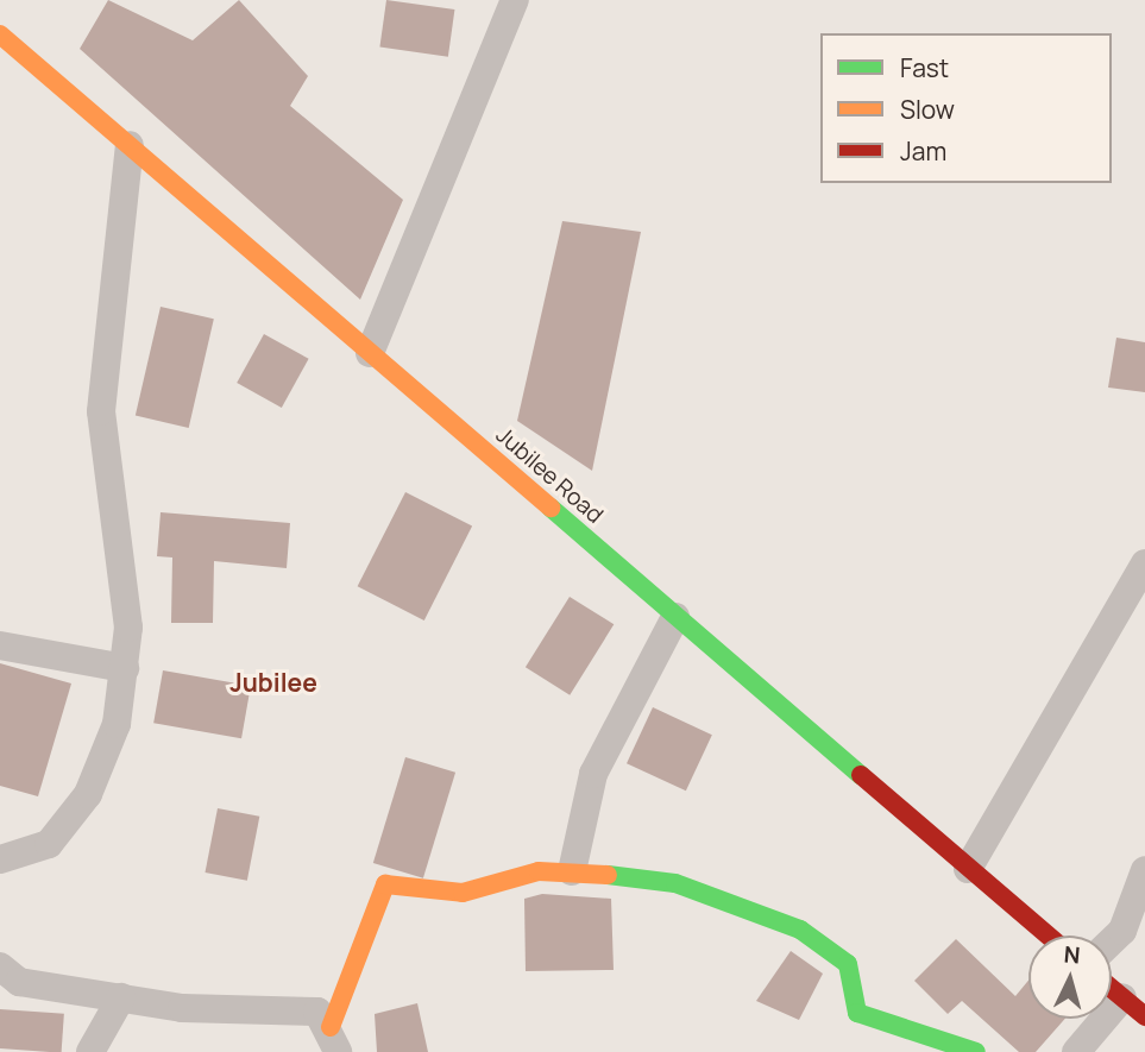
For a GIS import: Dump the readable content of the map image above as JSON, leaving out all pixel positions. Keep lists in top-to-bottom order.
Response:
{
  "streets": {
    "main road": ["Jubilee Road"]
  },
  "districts": ["Jubilee"],
  "legend": ["Fast", "Slow", "Jam"],
  "north": "top"
}
